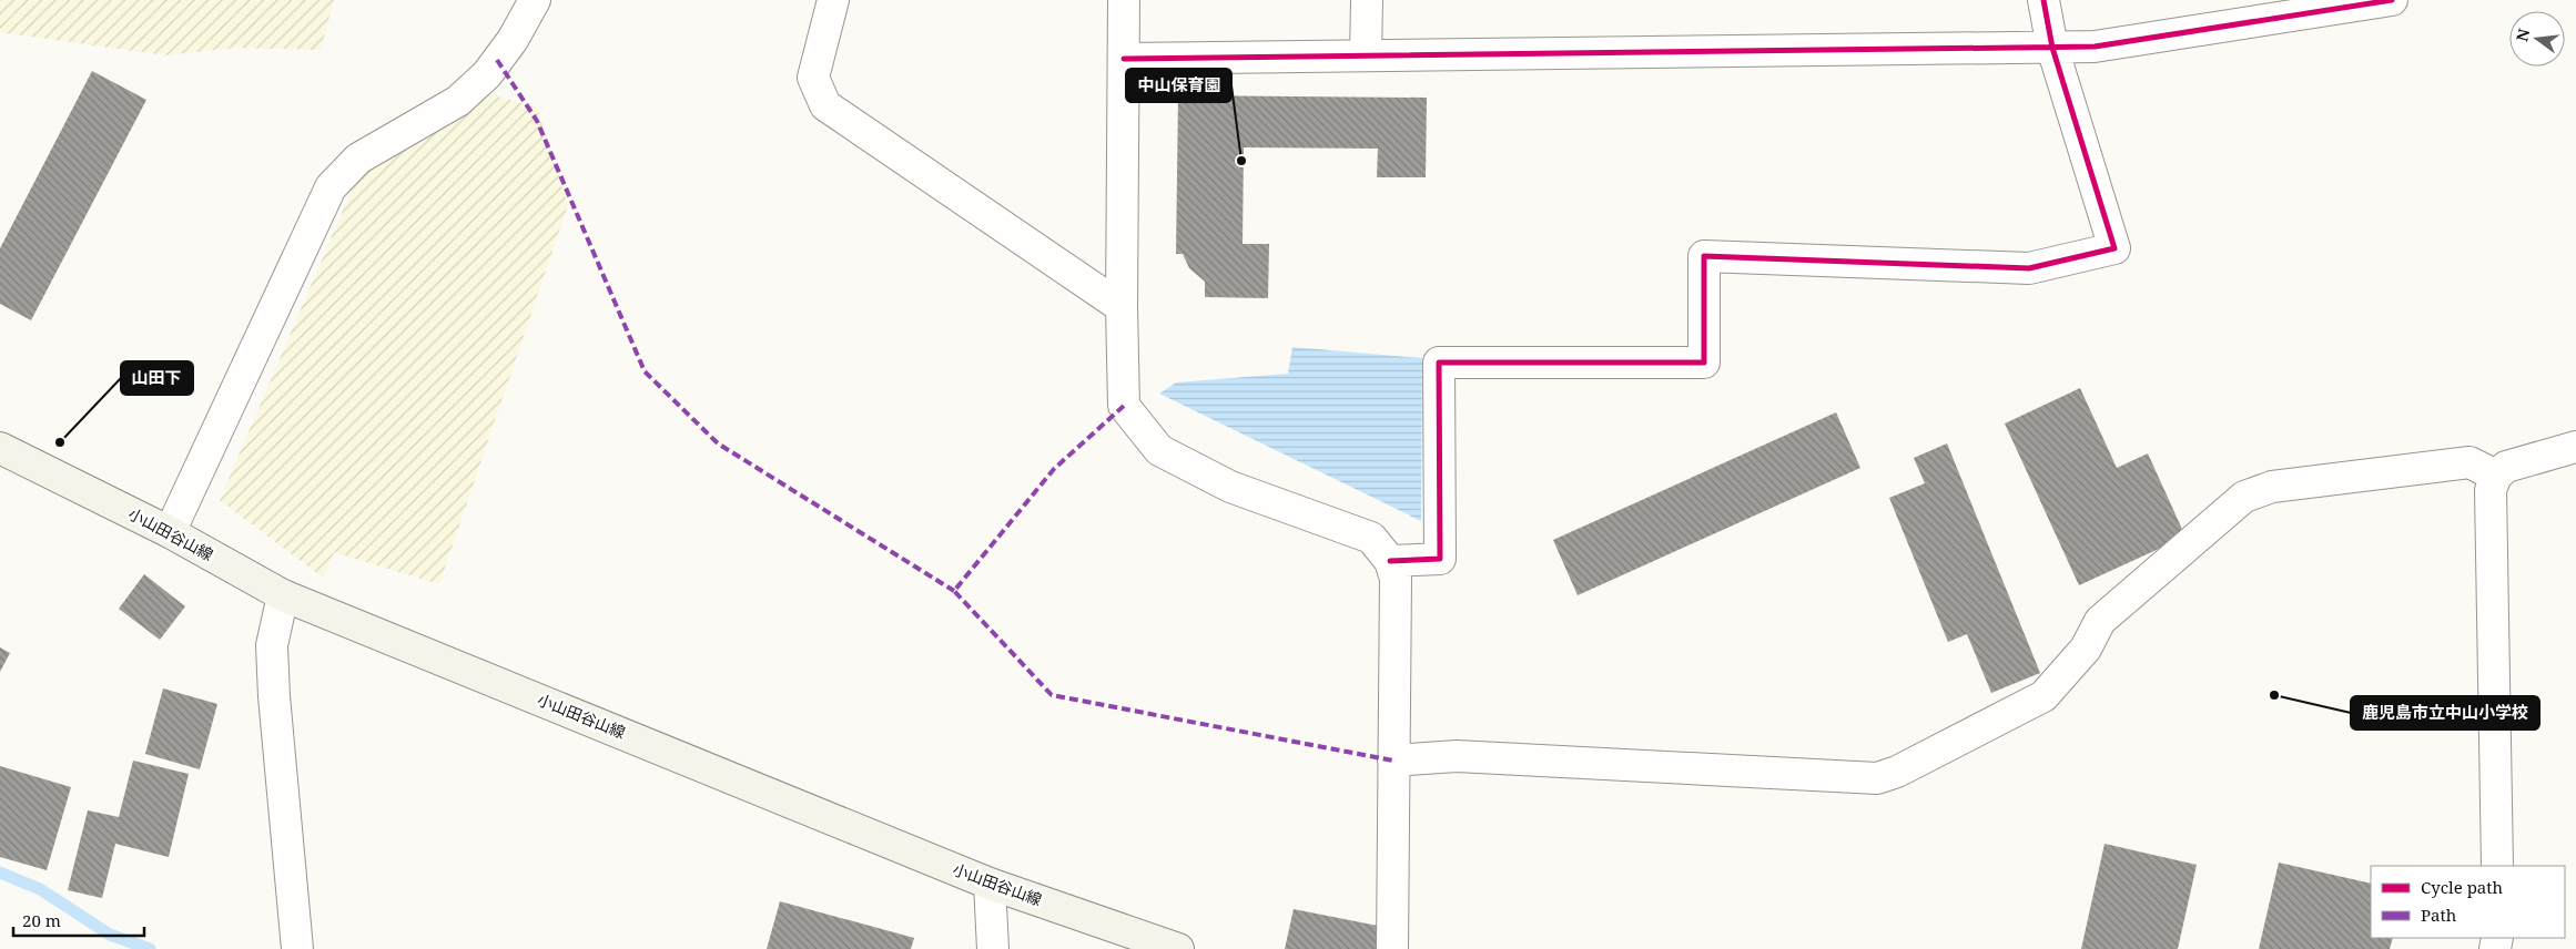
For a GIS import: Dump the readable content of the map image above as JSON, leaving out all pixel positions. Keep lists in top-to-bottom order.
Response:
{
  "streets": {
    "main road": ["小山田谷山線"]
  },
  "places": ["中山保育園", "山田下", "鹿児島市立中山小学校"],
  "legend": ["Cycle path", "Path"],
  "scale_bar": "20 m",
  "north": "left"
}
